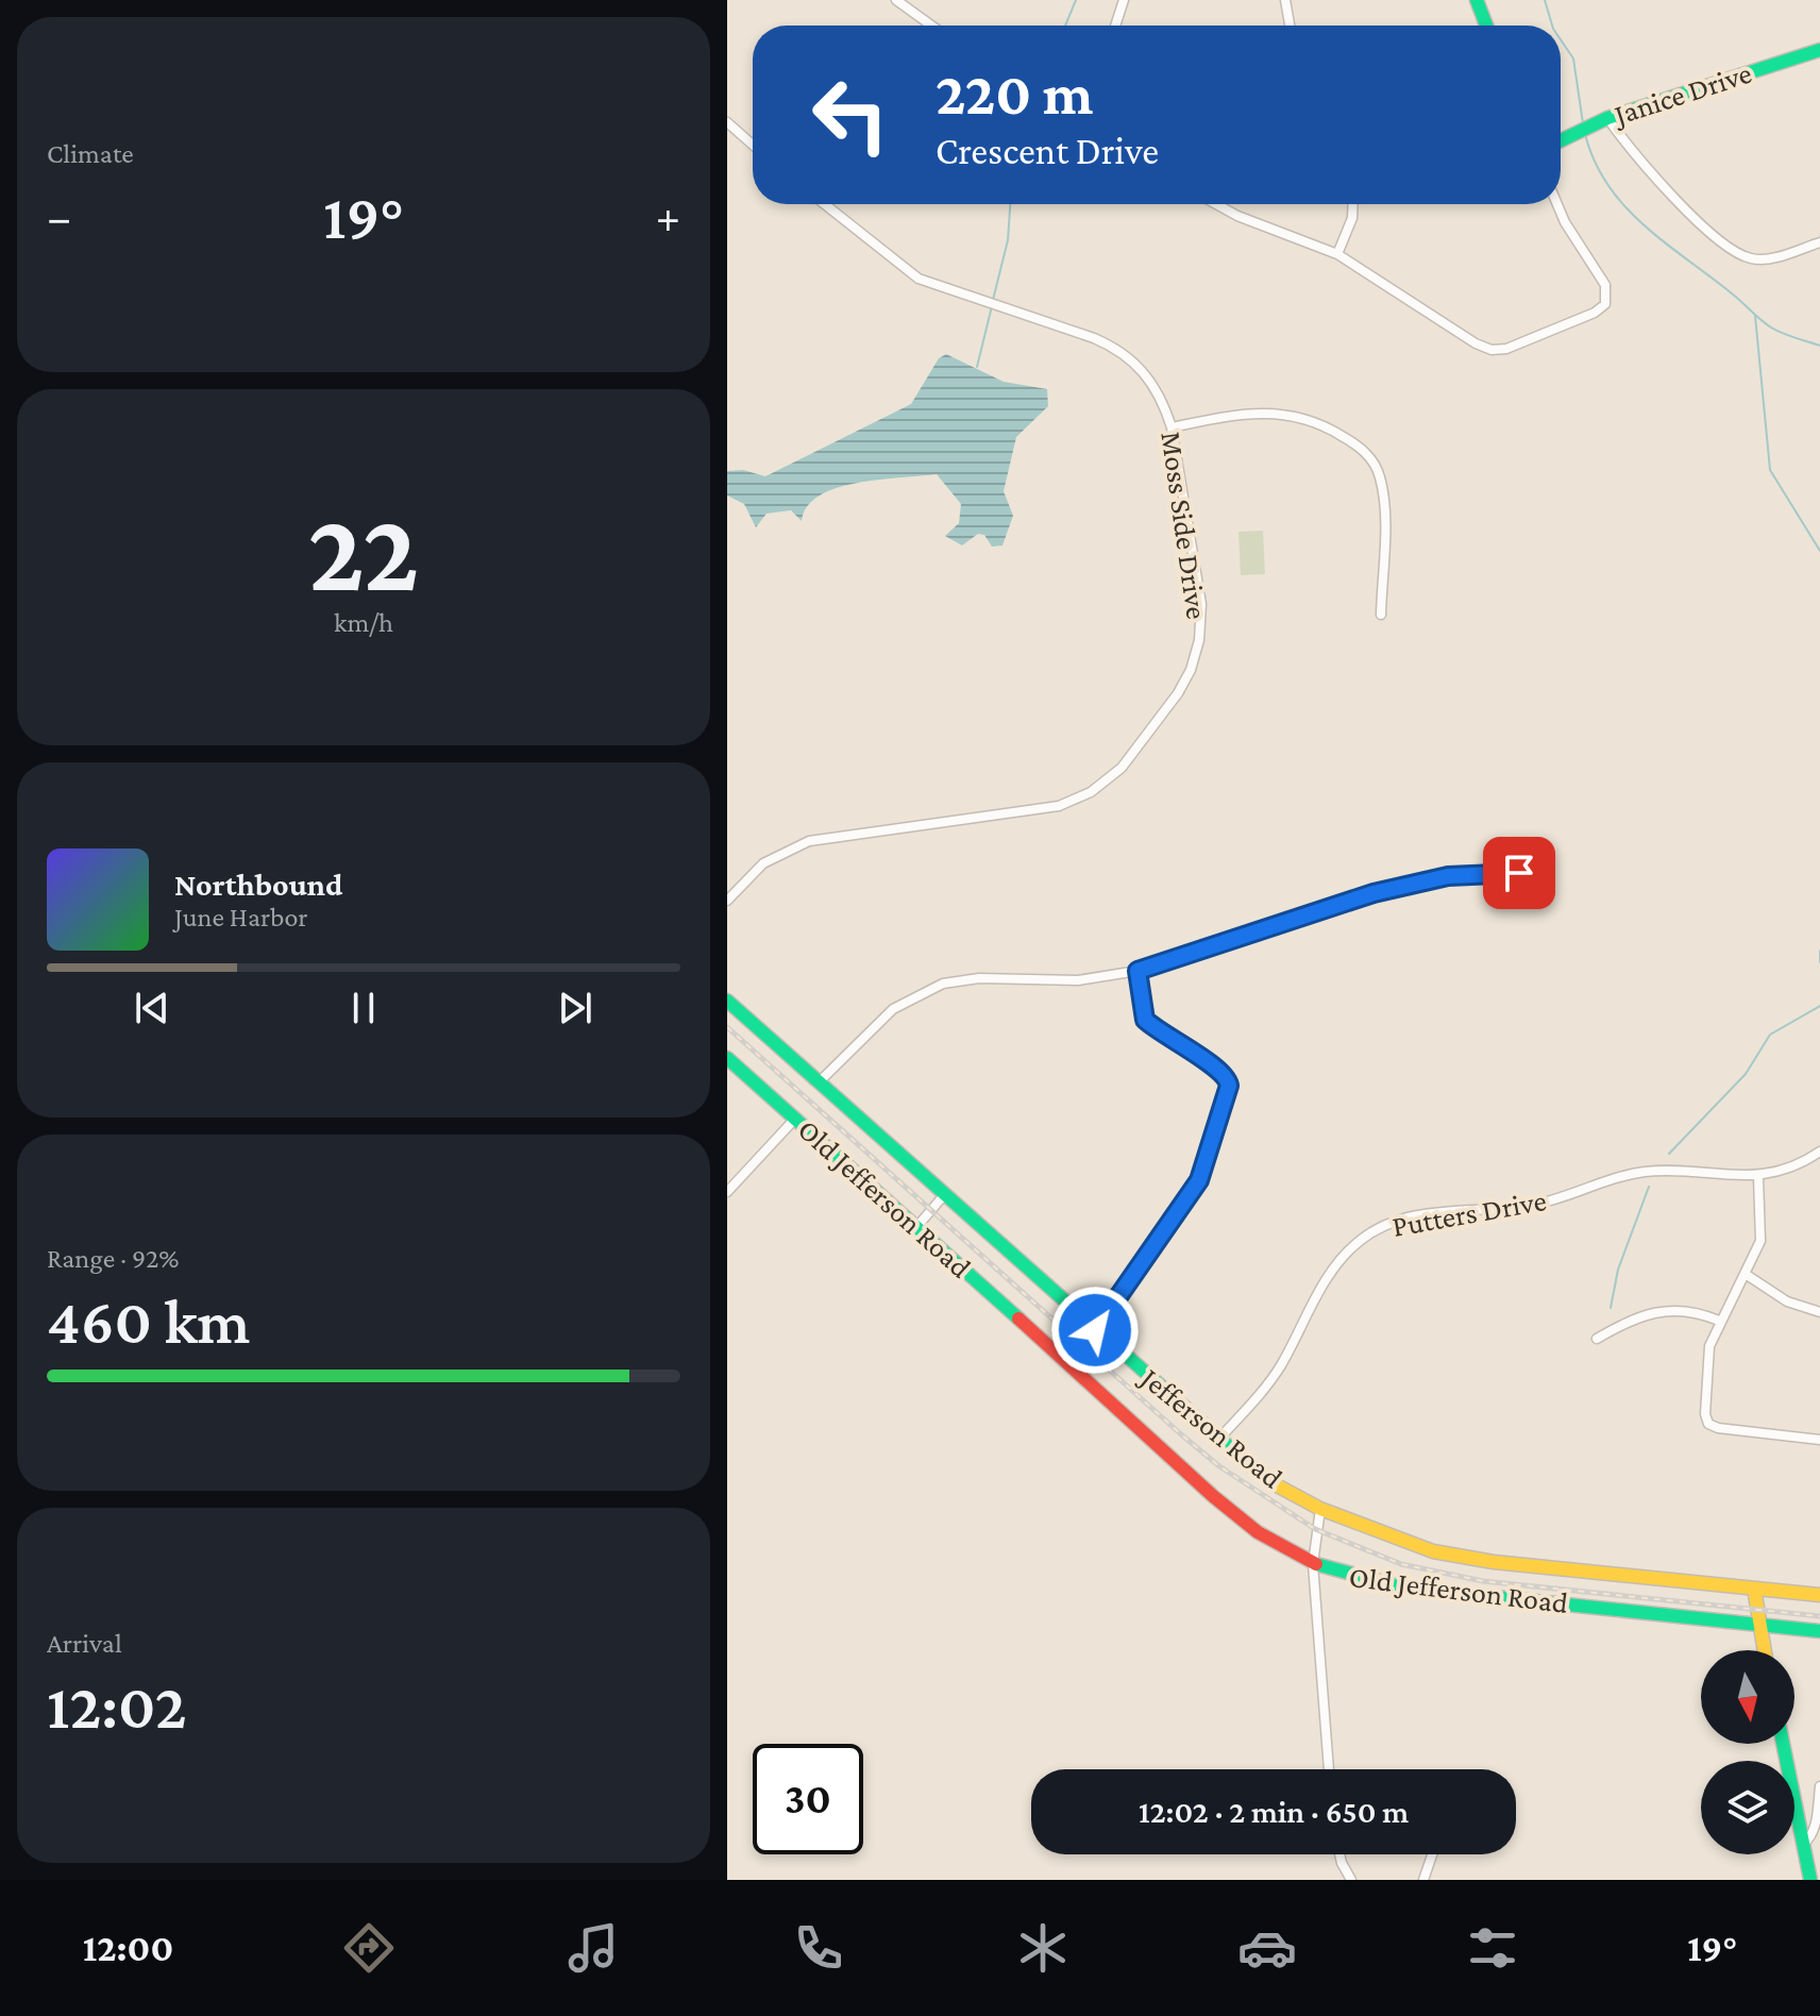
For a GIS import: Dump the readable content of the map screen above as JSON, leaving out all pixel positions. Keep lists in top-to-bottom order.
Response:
{
  "streets": {
    "main road": ["Janice Drive", "Old Jefferson Road", "Jefferson Road"],
    "street": ["Moss Side Drive", "Putters Drive"]
  },
  "crossings": [
    ["Putters Drive", "Jefferson Road"]
  ],
  "north": "bottom",
  "page": {
    "tile": [
      "Climate",
      ["22", "km/h"],
      ["Range · 92%", "460 km"],
      ["Arrival", "12:02"]
    ],
    "turn": ["220 m", "Crescent Drive"],
    "heat": ["−", "19°", "+"],
    "song": ["Northbound", "June Harbor"],
    "limit": "30",
    "trip": "12:02 · 2 min · 650 m",
    "tabs": ["12:00", "19°"]
  }
}
